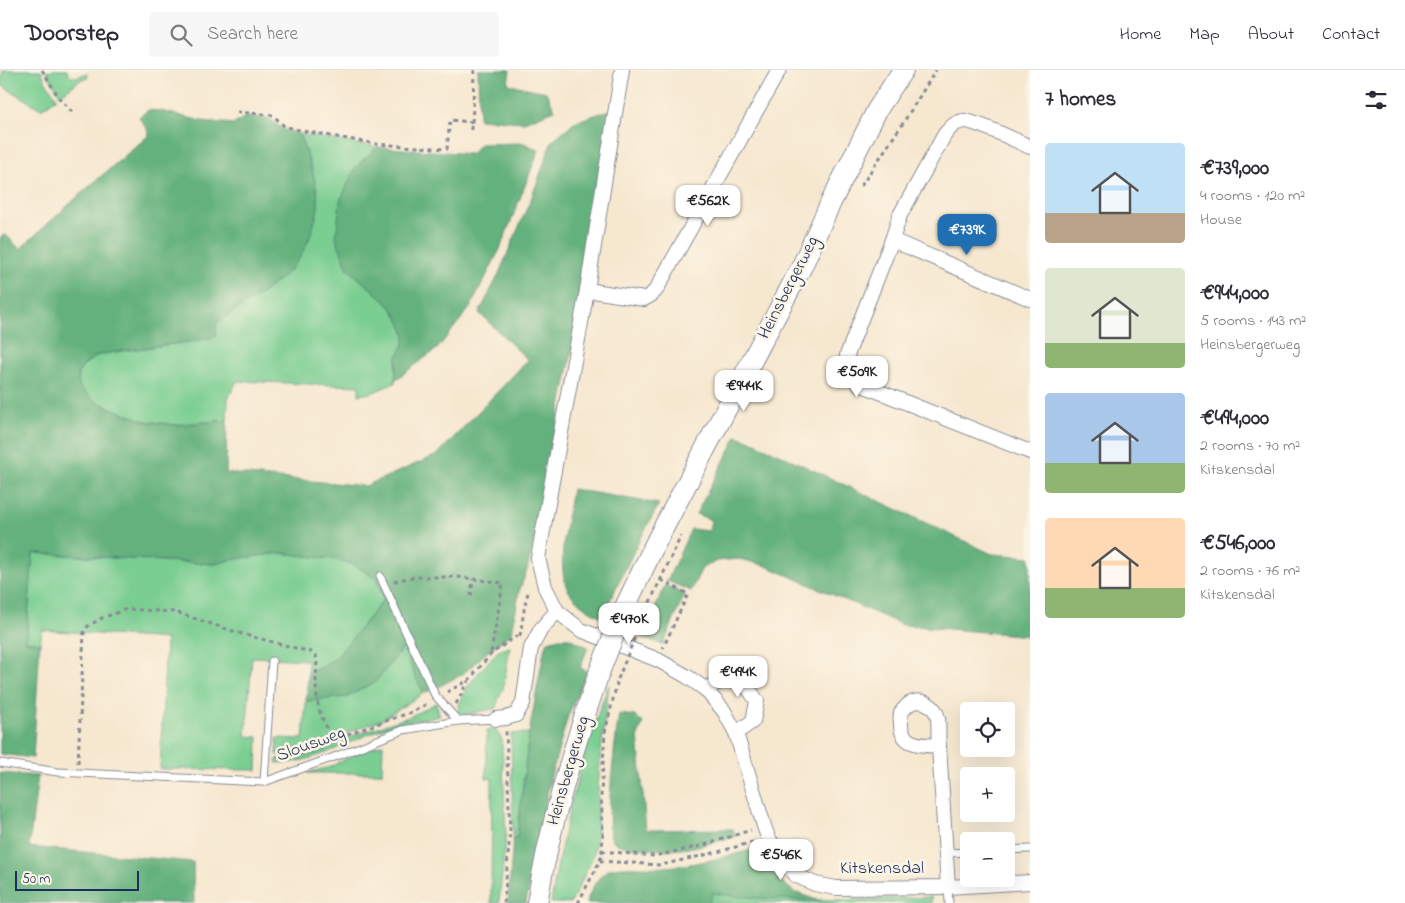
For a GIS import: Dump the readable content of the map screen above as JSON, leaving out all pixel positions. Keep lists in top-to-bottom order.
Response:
{
  "streets": {
    "main road": ["Heinsbergerweg"],
    "street": ["Slousweg", "Kitskensdal"]
  },
  "scale_bar": "50 m",
  "page": {
    "header": "Doorstep",
    "search": "Search here",
    "nav": [
      "Home",
      "Map",
      "About",
      "Contact"
    ],
    "heading": "7 homes",
    "list": [
      {
        "name": "€739,000",
        "note": "4 rooms · 120 m² · House"
      },
      {
        "name": "€944,000",
        "note": "5 rooms · 143 m² · Heinsbergerweg"
      },
      {
        "name": "€494,000",
        "note": "2 rooms · 70 m² · Kitskensdal"
      },
      {
        "name": "€546,000",
        "note": "2 rooms · 76 m² · Kitskensdal"
      }
    ],
    "price": [
      "€562K",
      "€739K",
      "€509K",
      "€944K",
      "€470K",
      "€494K",
      "€546K"
    ],
    "map_buttons": ["+", "−"],
    "scale": "50 m"
  }
}
